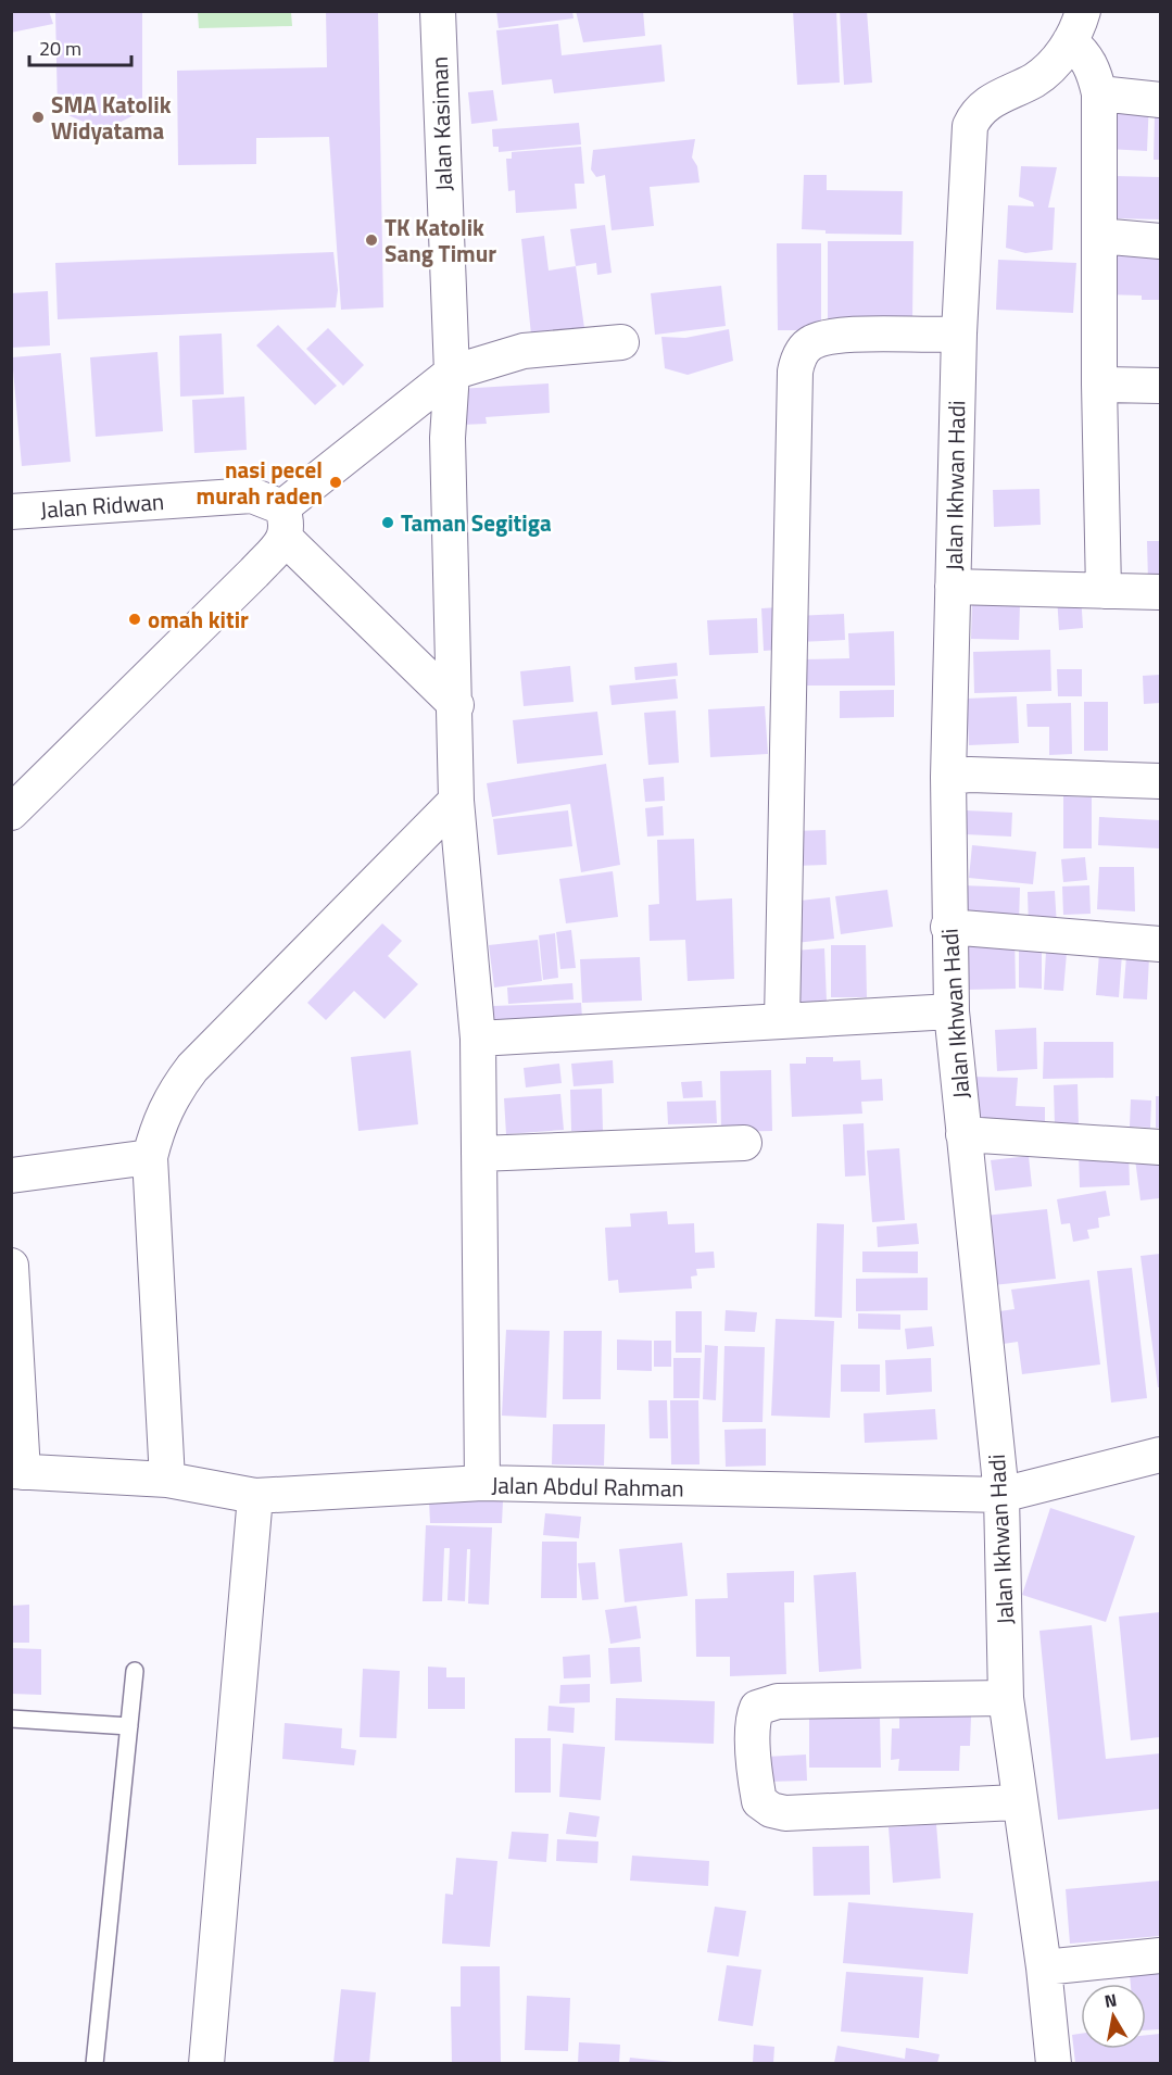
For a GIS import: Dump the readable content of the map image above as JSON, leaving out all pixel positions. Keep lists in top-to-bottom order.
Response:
{
  "streets": {
    "street": [
      "Jalan Kasiman",
      "Jalan Ikhwan Hadi",
      "Jalan Ridwan",
      "Jalan Abdul Rahman"
    ]
  },
  "crossings": [
    ["Jalan Kasiman", "Jalan Abdul Rahman"],
    ["Jalan Ikhwan Hadi", "Jalan Abdul Rahman"]
  ],
  "places": [
    "SMA Katolik Widyatama",
    "TK Katolik Sang Timur",
    "nasi pecel murah raden",
    "Taman Segitiga",
    "omah kitir"
  ],
  "scale_bar": "20 m",
  "north": "top"
}
